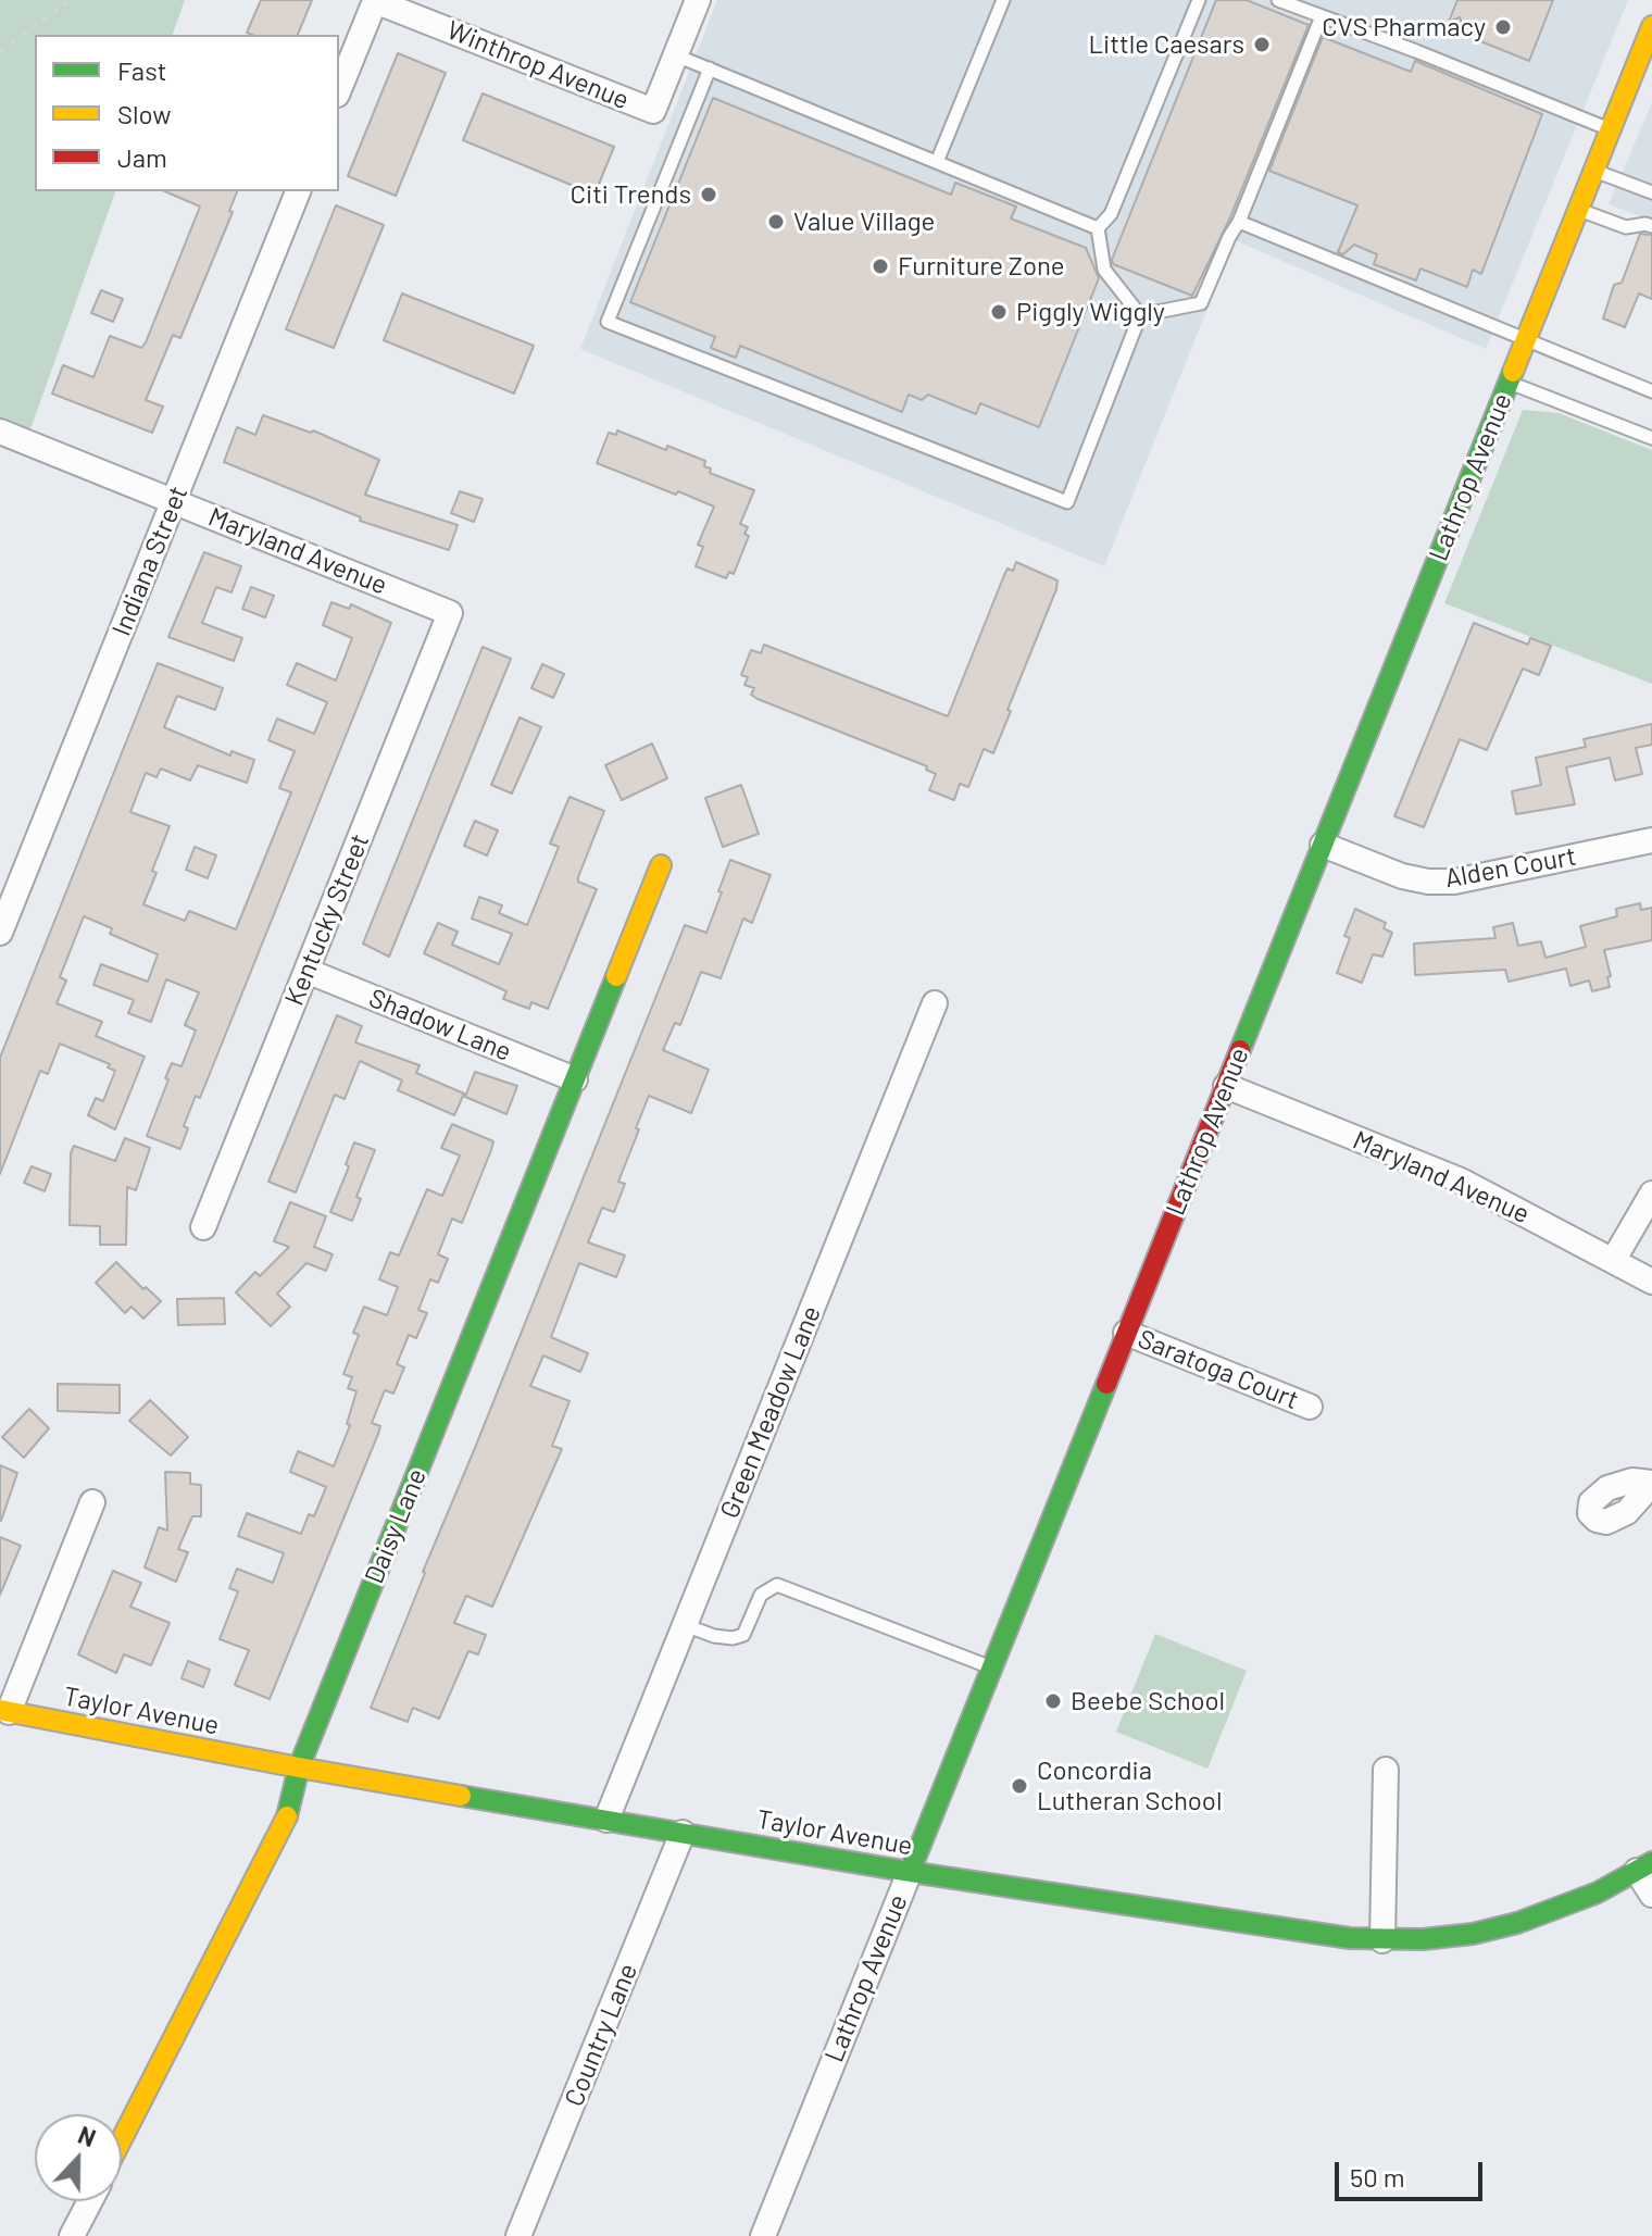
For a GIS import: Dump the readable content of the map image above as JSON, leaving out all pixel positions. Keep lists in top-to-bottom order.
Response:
{
  "streets": {
    "street": [
      "Winthrop Avenue",
      "Lathrop Avenue",
      "Maryland Avenue",
      "Indiana Street",
      "Alden Court",
      "Kentucky Street",
      "Shadow Lane",
      "Saratoga Court",
      "Green Meadow Lane",
      "Daisy Lane",
      "Taylor Avenue",
      "Country Lane"
    ]
  },
  "crossings": [
    ["Lathrop Avenue", "Maryland Avenue"],
    ["Lathrop Avenue", "Alden Court"],
    ["Lathrop Avenue", "Saratoga Court"],
    ["Lathrop Avenue", "Taylor Avenue"],
    ["Maryland Avenue", "Indiana Street"],
    ["Maryland Avenue", "Kentucky Street"],
    ["Kentucky Street", "Shadow Lane"],
    ["Shadow Lane", "Daisy Lane"],
    ["Green Meadow Lane", "Taylor Avenue"],
    ["Daisy Lane", "Taylor Avenue"],
    ["Taylor Avenue", "Country Lane"]
  ],
  "places": [
    "CVS Pharmacy",
    "Little Caesars",
    "Citi Trends",
    "Value Village",
    "Furniture Zone",
    "Piggly Wiggly",
    "Beebe School",
    "Concordia Lutheran School"
  ],
  "legend": ["Fast", "Slow", "Jam"],
  "scale_bar": "50 m",
  "north": "top"
}
